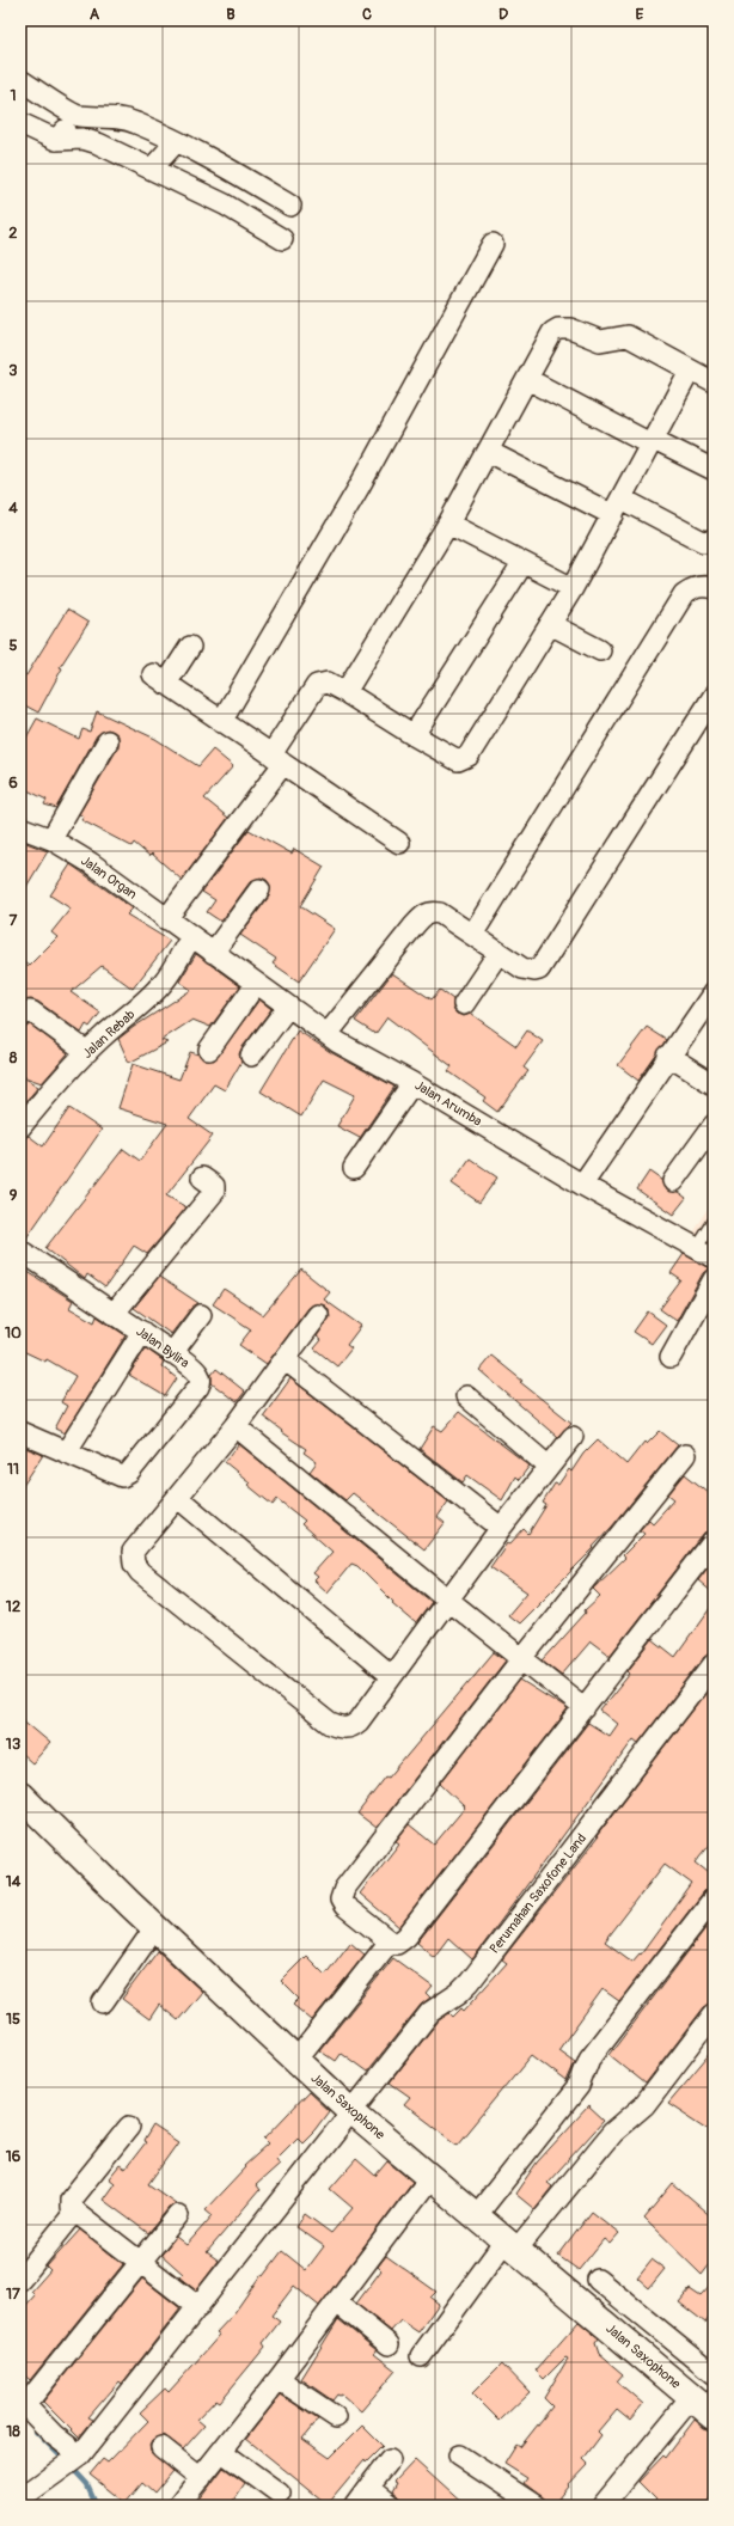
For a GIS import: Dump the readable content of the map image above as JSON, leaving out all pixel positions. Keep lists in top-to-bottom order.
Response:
{
  "streets": {
    "main road": ["Jalan Saxophone"],
    "street": [
      "Jalan Organ",
      "Jalan Rebab",
      "Jalan Arumba",
      "Jalan Bylira",
      "Perumahan Saxofone Land"
    ]
  },
  "crossings": [
    ["Jalan Organ", "Jalan Rebab"],
    ["Jalan Organ", "Jalan Arumba"],
    ["Jalan Rebab", "Jalan Arumba"],
    ["Perumahan Saxofone Land", "Jalan Saxophone"]
  ],
  "grid": {
    "columns": [
      "A",
      "B",
      "C",
      "D",
      "E"
    ],
    "rows": [
      "1",
      "2",
      "3",
      "4",
      "5",
      "6",
      "7",
      "8",
      "9",
      "10",
      "11",
      "12",
      "13",
      "14",
      "15",
      "16",
      "17",
      "18"
    ]
  }
}
